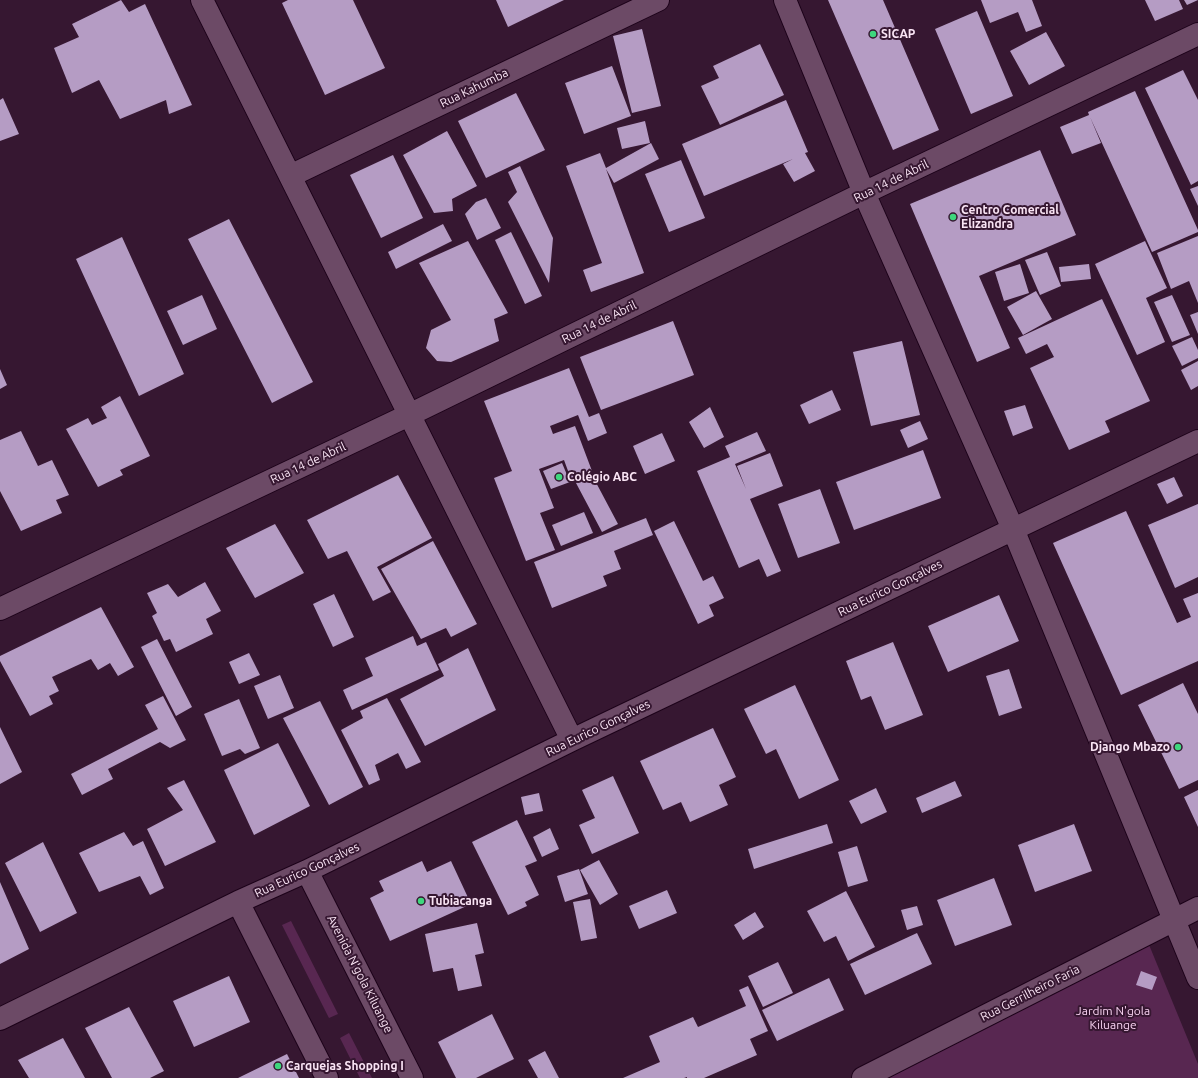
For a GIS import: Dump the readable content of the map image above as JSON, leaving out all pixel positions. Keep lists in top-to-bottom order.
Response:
{
  "streets": {
    "street": [
      "Rua Kahumba",
      "Rua 14 de Abril",
      "Rua Eurico Gonçalves",
      "Avenida N'gola Kiluange",
      "Rua Gerrilheiro Faria"
    ]
  },
  "crossings": [
    ["Rua Eurico Gonçalves", "Avenida N'gola Kiluange"]
  ],
  "parks": ["Jardim N'gola Kiluange"],
  "places": [
    "SICAP",
    "Centro Comercial Elizandra",
    "Colégio ABC",
    "Django Mbazo",
    "Tubiacanga",
    "Carquejas Shopping I"
  ]
}
